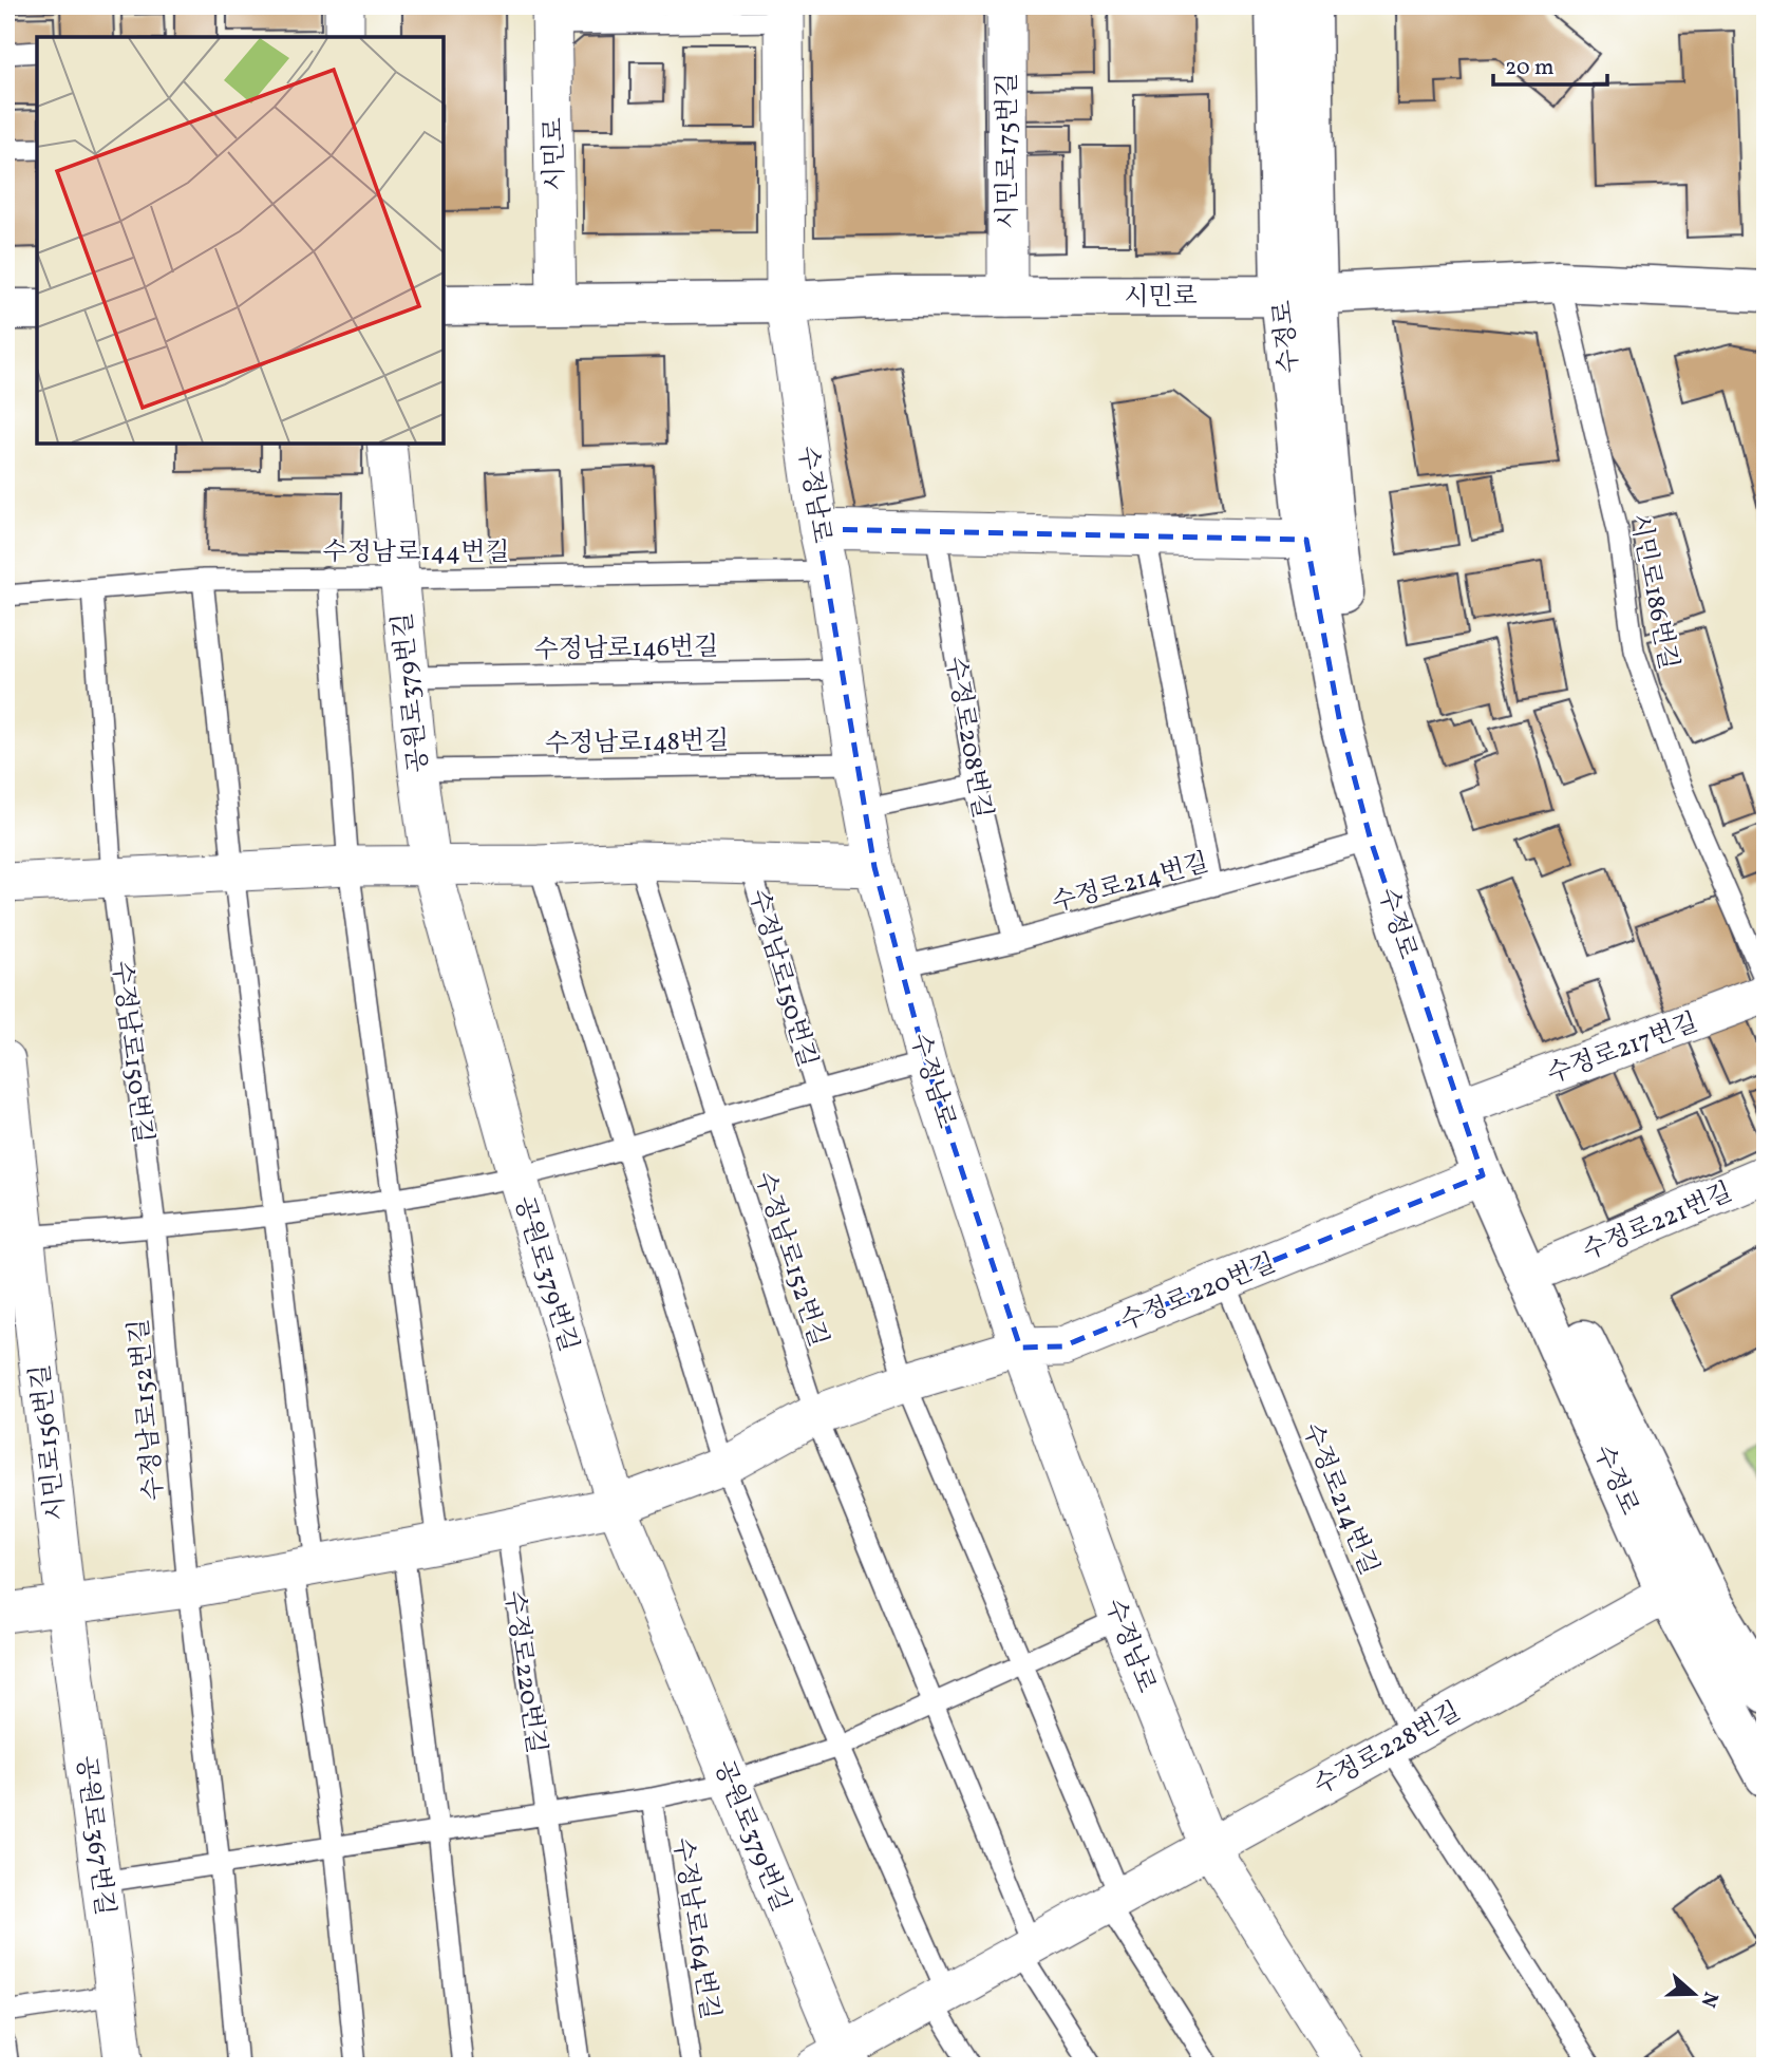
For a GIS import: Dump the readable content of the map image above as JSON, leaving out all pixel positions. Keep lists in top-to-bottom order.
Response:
{
  "streets": {
    "main road": ["시민로", "수정로"],
    "street": [
      "시민로175번길",
      "수정남로",
      "공원로379번길",
      "수정남로150번길",
      "수정로217번길",
      "수정로221번길",
      "수정로220번길",
      "시민로156번길",
      "수정로228번길",
      "공원로367번길"
    ],
    "lane": [
      "수정남로144번길",
      "시민로186번길",
      "수정남로146번길",
      "수정로208번길",
      "수정남로148번길",
      "수정로214번길",
      "수정남로152번길",
      "수정남로164번길"
    ]
  },
  "crossings": [
    ["시민로175번길", "시민로"],
    ["시민로", "수정로"],
    ["시민로", "수정남로"],
    ["시민로", "시민로186번길"],
    ["수정로", "수정로214번길"],
    ["수정로", "수정로217번길"],
    ["수정로", "수정로221번길"],
    ["수정로", "수정로220번길"],
    ["수정로", "수정로228번길"],
    ["수정남로", "수정남로144번길"],
    ["수정남로", "수정남로146번길"],
    ["수정남로", "수정남로148번길"],
    ["수정남로", "수정로214번길"],
    ["수정남로", "수정남로150번길"],
    ["수정남로", "수정로220번길"],
    ["수정남로", "수정로228번길"],
    ["수정남로144번길", "공원로379번길"],
    ["수정남로144번길", "수정남로150번길"],
    ["수정남로146번길", "공원로379번길"],
    ["공원로379번길", "수정남로148번길"],
    ["공원로379번길", "수정남로150번길"],
    ["공원로379번길", "수정로220번길"],
    ["공원로379번길", "수정로228번길"],
    ["수정로208번길", "수정로214번길"],
    ["수정로214번길", "수정로220번길"],
    ["수정로214번길", "수정로228번길"],
    ["수정남로150번길", "수정남로152번길"],
    ["수정남로152번길", "수정로220번길"],
    ["수정로220번길", "시민로156번길"],
    ["수정로220번길", "공원로367번길"],
    ["시민로156번길", "공원로367번길"]
  ],
  "scale_bar": "20 m",
  "north": "right"
}
